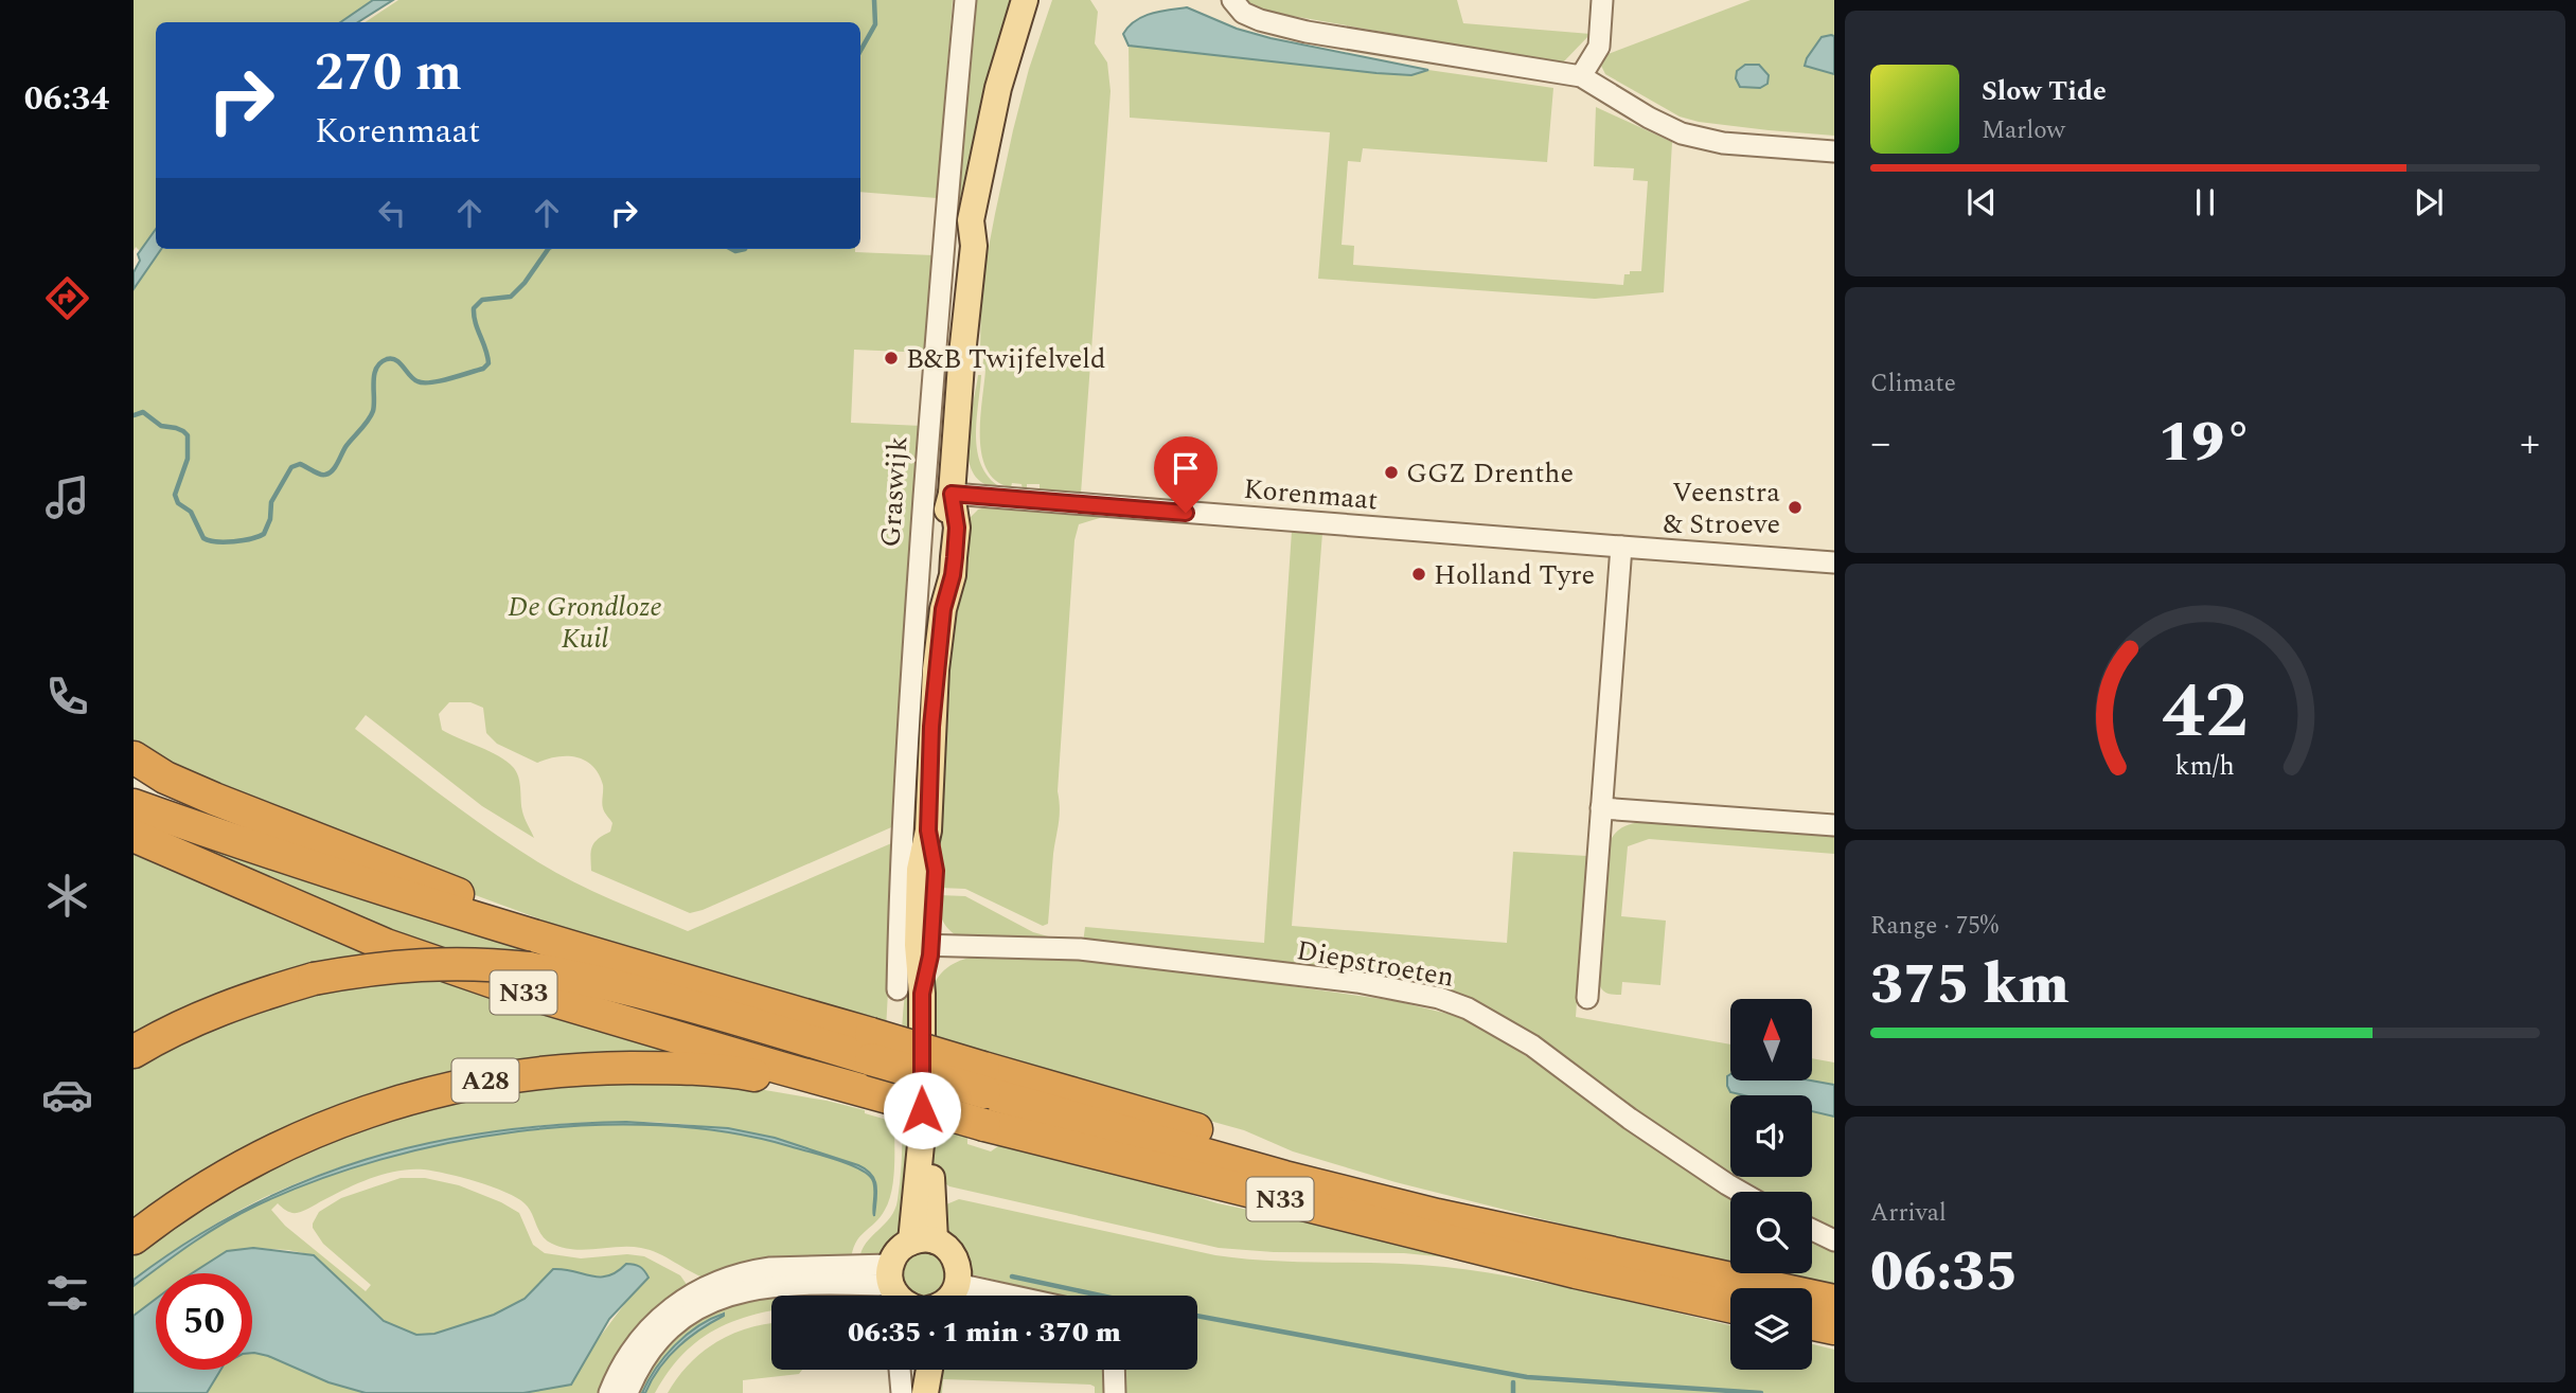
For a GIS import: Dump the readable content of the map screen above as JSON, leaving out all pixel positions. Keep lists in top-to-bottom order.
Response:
{
  "streets": {
    "highway": ["N33", "A28"],
    "main road": ["Graswijk"],
    "street": ["Korenmaat", "Diepstroeten"]
  },
  "crossings": [
    ["Graswijk", "Korenmaat"],
    ["Graswijk", "Diepstroeten"],
    ["N33", "A28"]
  ],
  "parks": ["De Grondloze Kuil"],
  "places": [
    "B&B Twijfelveld",
    "GGZ Drenthe",
    "Veenstra & Stroeve",
    "Holland Tyre"
  ],
  "north": "top",
  "page": {
    "tabs": "06:34",
    "turn": ["270 m", "Korenmaat"],
    "song": ["Slow Tide", "Marlow"],
    "tile": [
      "Climate",
      ["Range · 75%", "375 km"],
      ["Arrival", "06:35"]
    ],
    "heat": ["−", "19°", "+"],
    "limit": "50",
    "trip": "06:35 · 1 min · 370 m",
    "gauge": ["42", "km/h"]
  }
}
